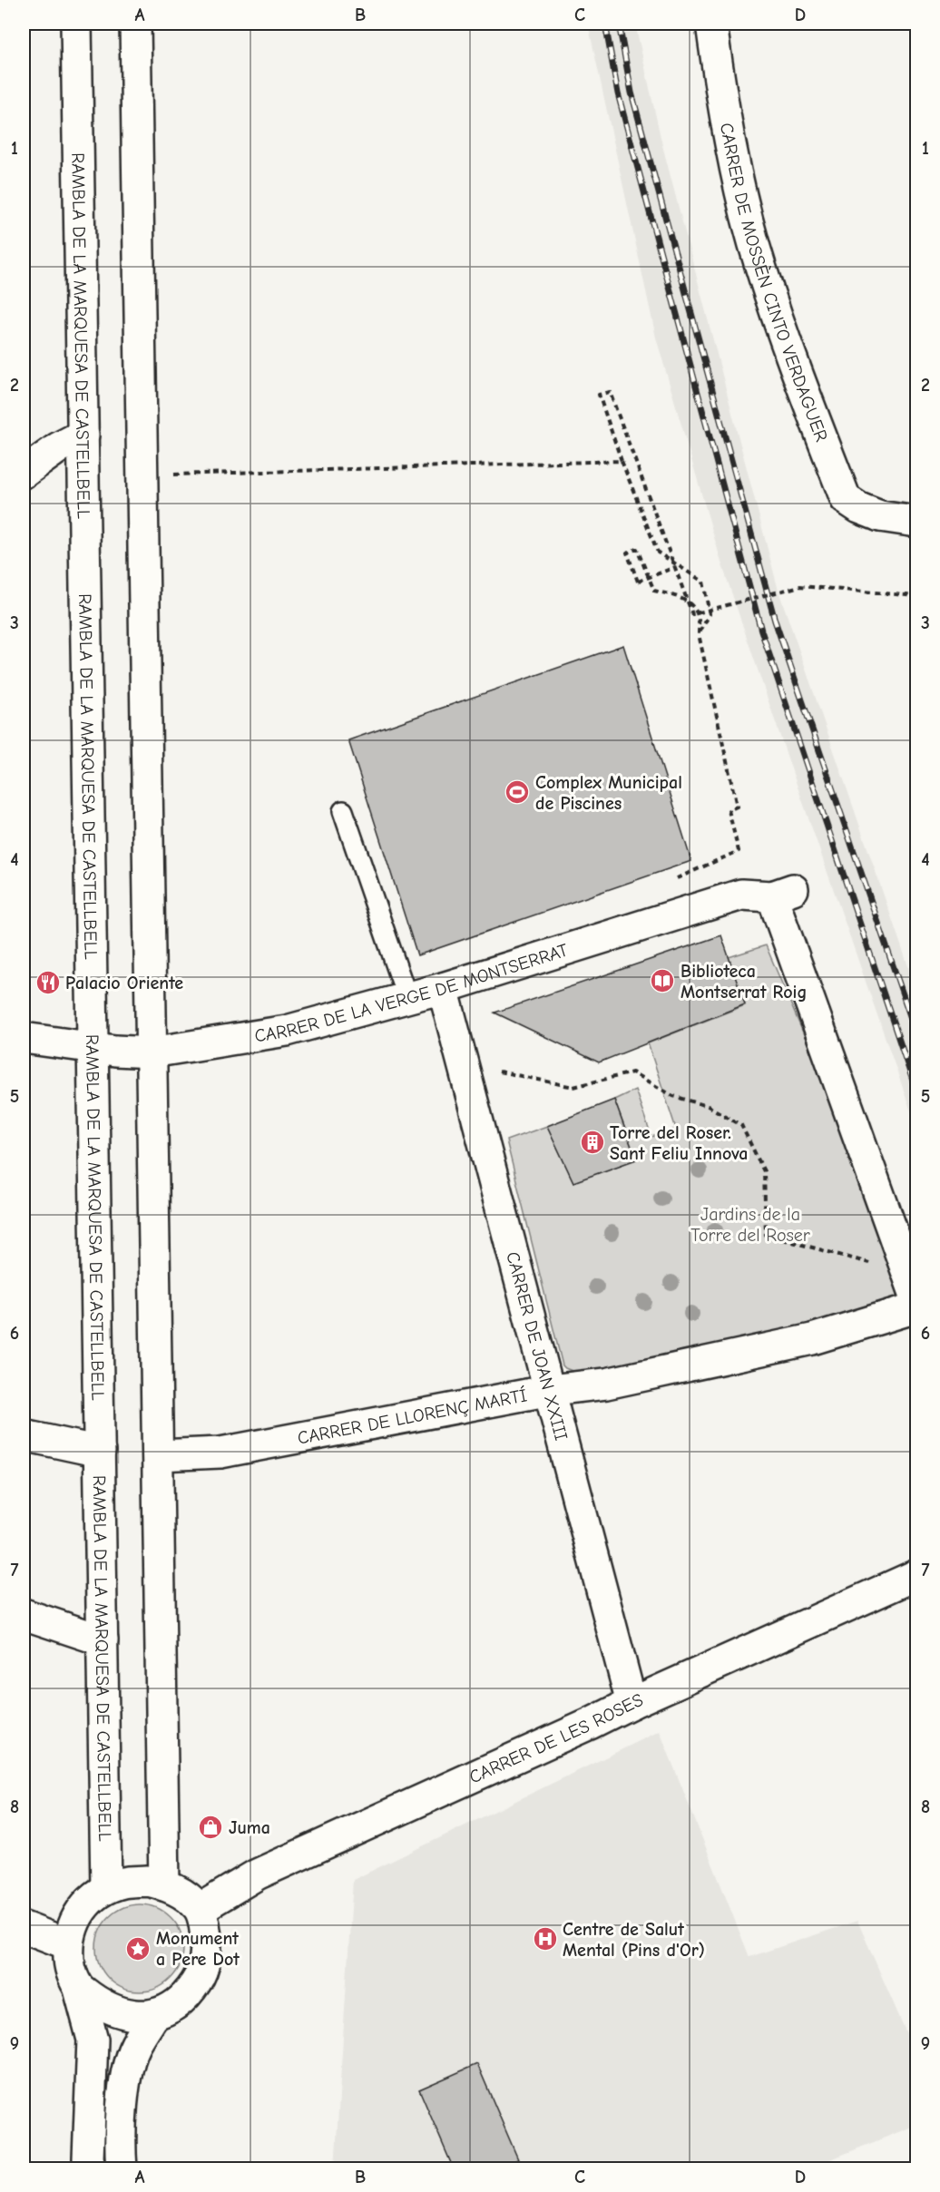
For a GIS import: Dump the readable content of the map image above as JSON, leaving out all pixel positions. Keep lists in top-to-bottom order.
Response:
{
  "streets": {
    "street": [
      "CARRER DE MOSSÈN CINTO VERDAGUER",
      "RAMBLA DE LA MARQUESA DE CASTELLBELL",
      "CARRER DE LA VERGE DE MONTSERRAT",
      "CARRER DE JOAN XXIII",
      "CARRER DE LLORENÇ MARTÍ",
      "CARRER DE LES ROSES"
    ]
  },
  "crossings": [
    ["RAMBLA DE LA MARQUESA DE CASTELLBELL", "CARRER DE LA VERGE DE MONTSERRAT"],
    ["RAMBLA DE LA MARQUESA DE CASTELLBELL", "CARRER DE LES ROSES"],
    ["CARRER DE LA VERGE DE MONTSERRAT", "CARRER DE JOAN XXIII"],
    ["CARRER DE JOAN XXIII", "CARRER DE LLORENÇ MARTÍ"],
    ["CARRER DE JOAN XXIII", "CARRER DE LES ROSES"]
  ],
  "parks": ["Jardins de la Torre del Roser"],
  "places": {
    "sports": ["Complex Municipal de Piscines"],
    "library": ["Biblioteca Montserrat Roig"],
    "restaurant": ["Palacio Oriente"],
    "building": ["Torre del Roser. Sant Feliu Innova"],
    "shop": ["Juma"],
    "hospital": ["Centre de Salut Mental (Pins d'Or)"],
    "place": ["Monument a Pere Dot"]
  },
  "grid": {
    "columns": [
      "A",
      "B",
      "C",
      "D"
    ],
    "rows": [
      "1",
      "2",
      "3",
      "4",
      "5",
      "6",
      "7",
      "8",
      "9"
    ]
  }
}
